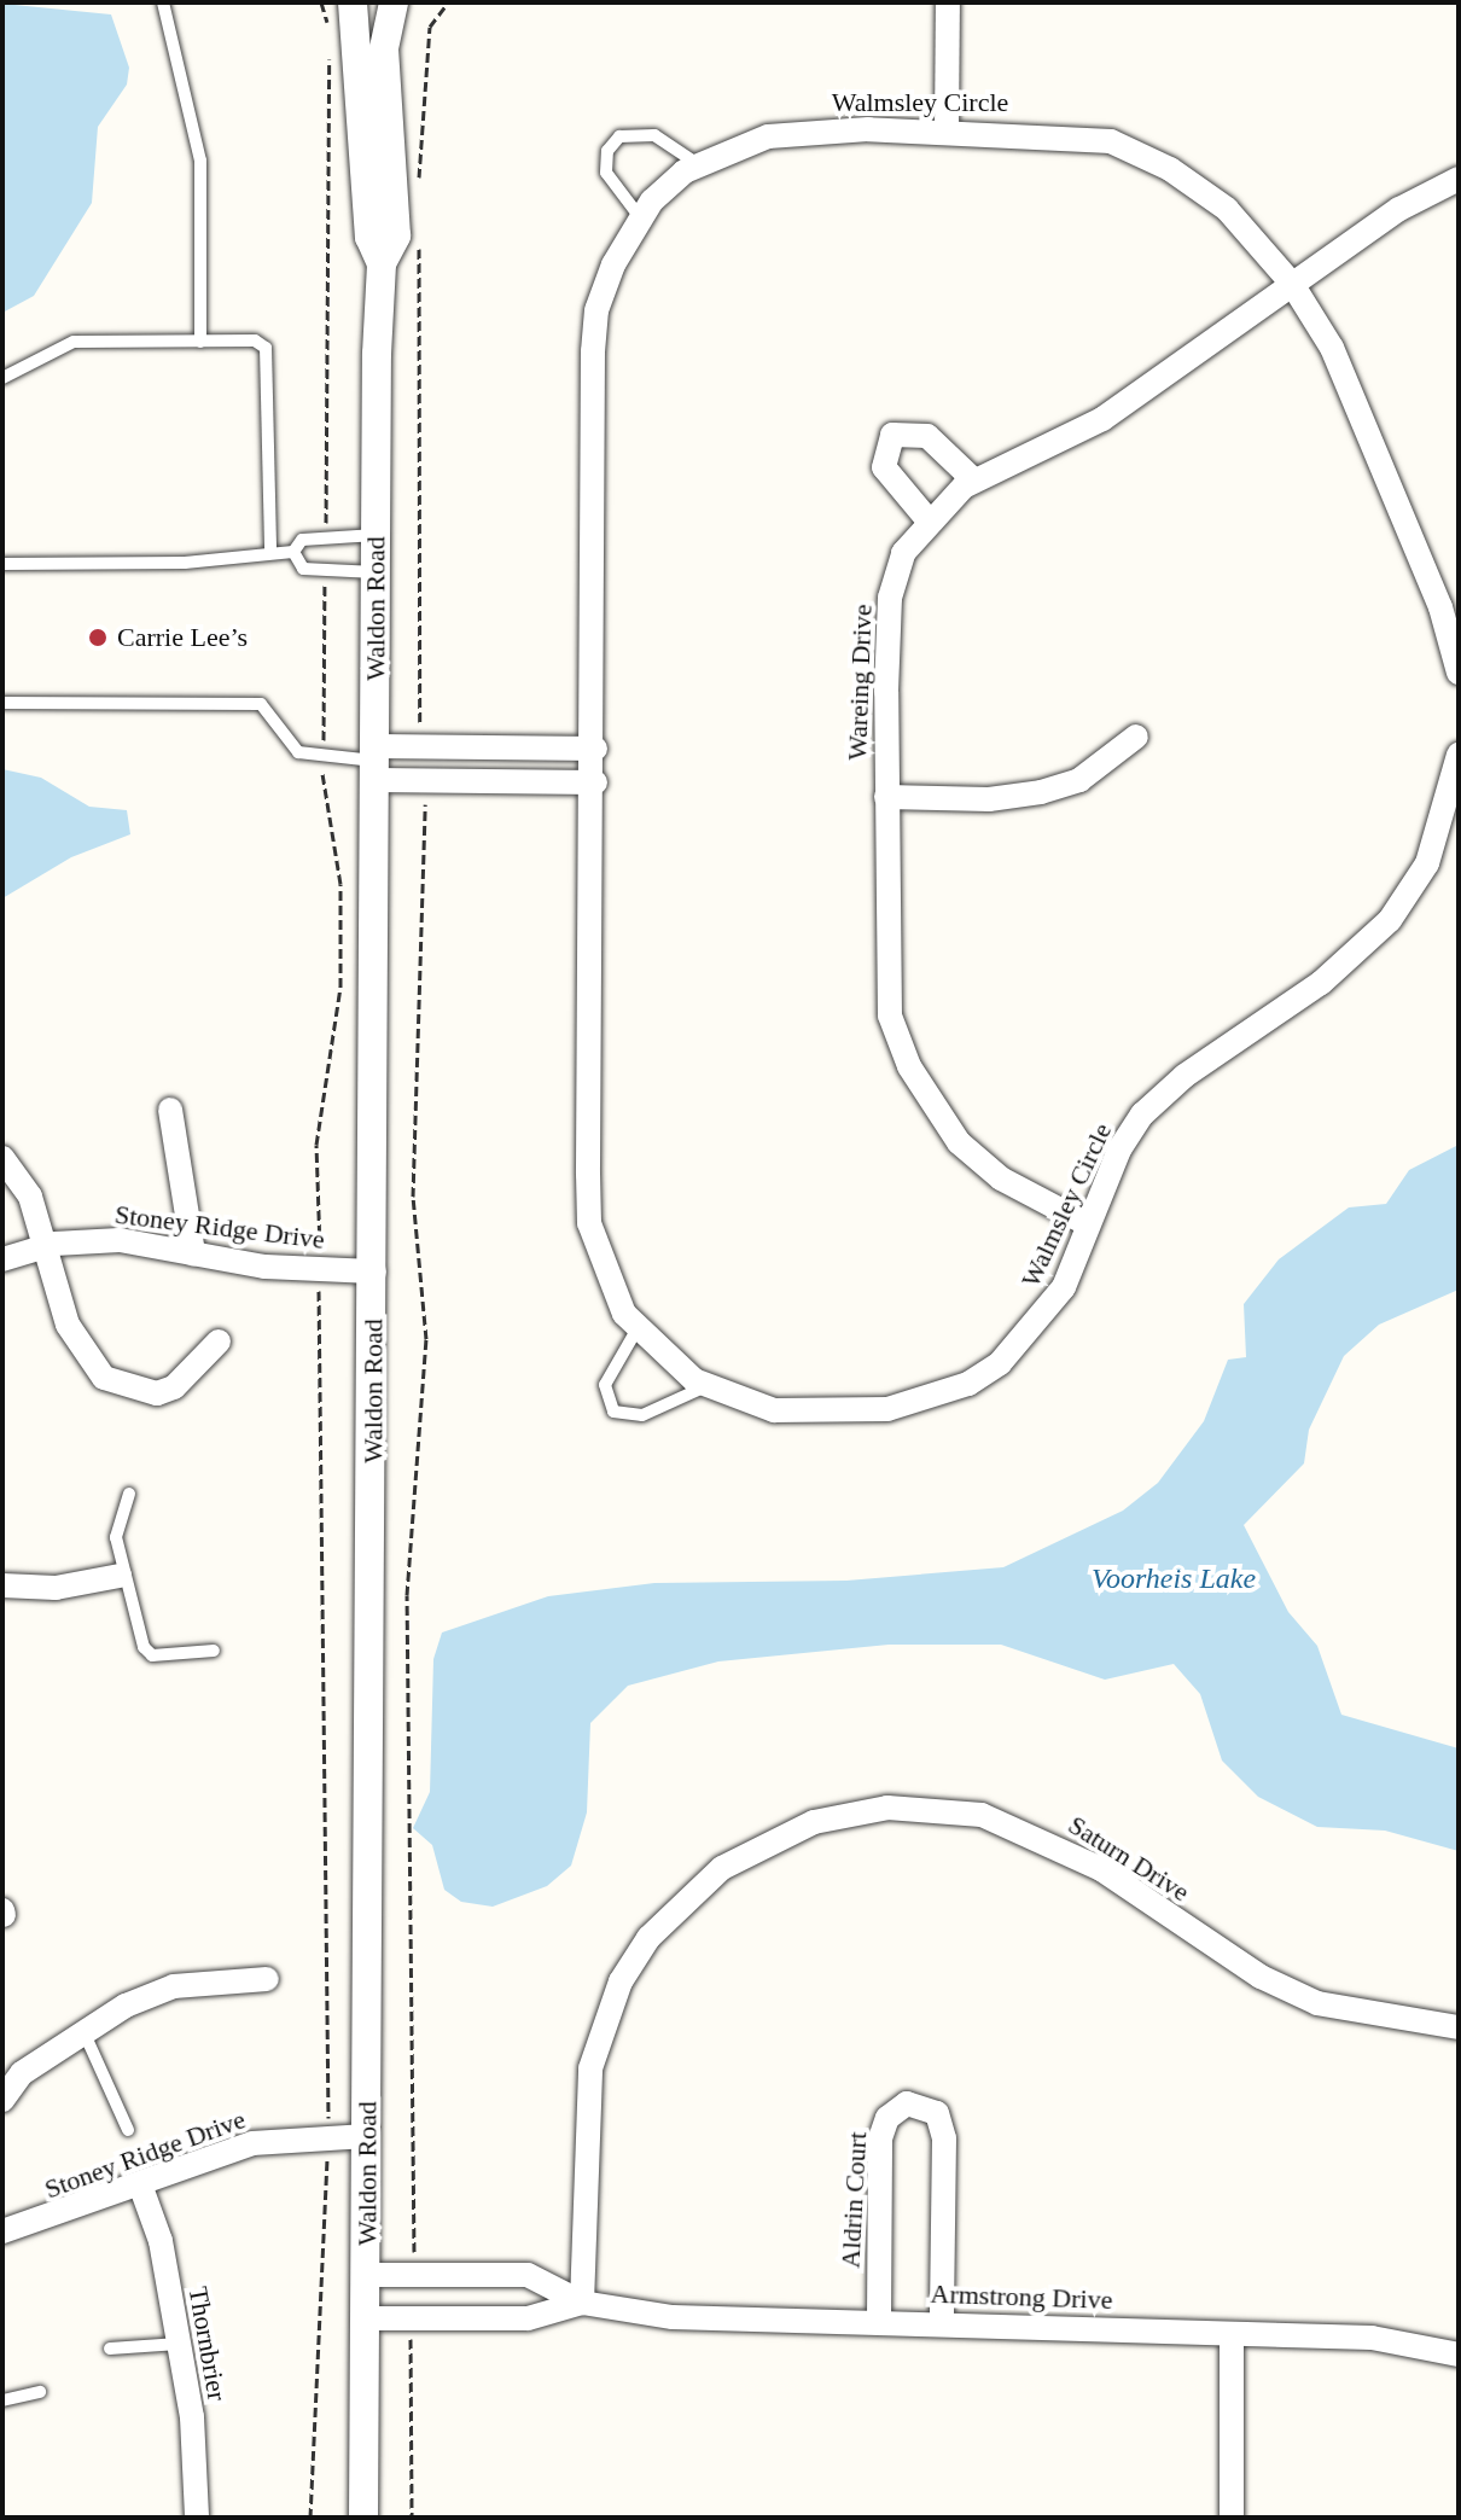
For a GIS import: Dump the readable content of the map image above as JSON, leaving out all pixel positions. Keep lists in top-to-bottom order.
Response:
{
  "streets": {
    "street": [
      "Walmsley Circle",
      "Waldon Road",
      "Wareing Drive",
      "Stoney Ridge Drive",
      "Saturn Drive",
      "Aldrin Court",
      "Armstrong Drive",
      "Thornbrier"
    ]
  },
  "crossings": [
    ["Walmsley Circle", "Wareing Drive"],
    ["Waldon Road", "Stoney Ridge Drive"],
    ["Waldon Road", "Armstrong Drive"],
    ["Stoney Ridge Drive", "Thornbrier"],
    ["Saturn Drive", "Armstrong Drive"],
    ["Aldrin Court", "Armstrong Drive"]
  ],
  "water": ["Voorheis Lake"],
  "places": ["Carrie Lee’s"]
}
